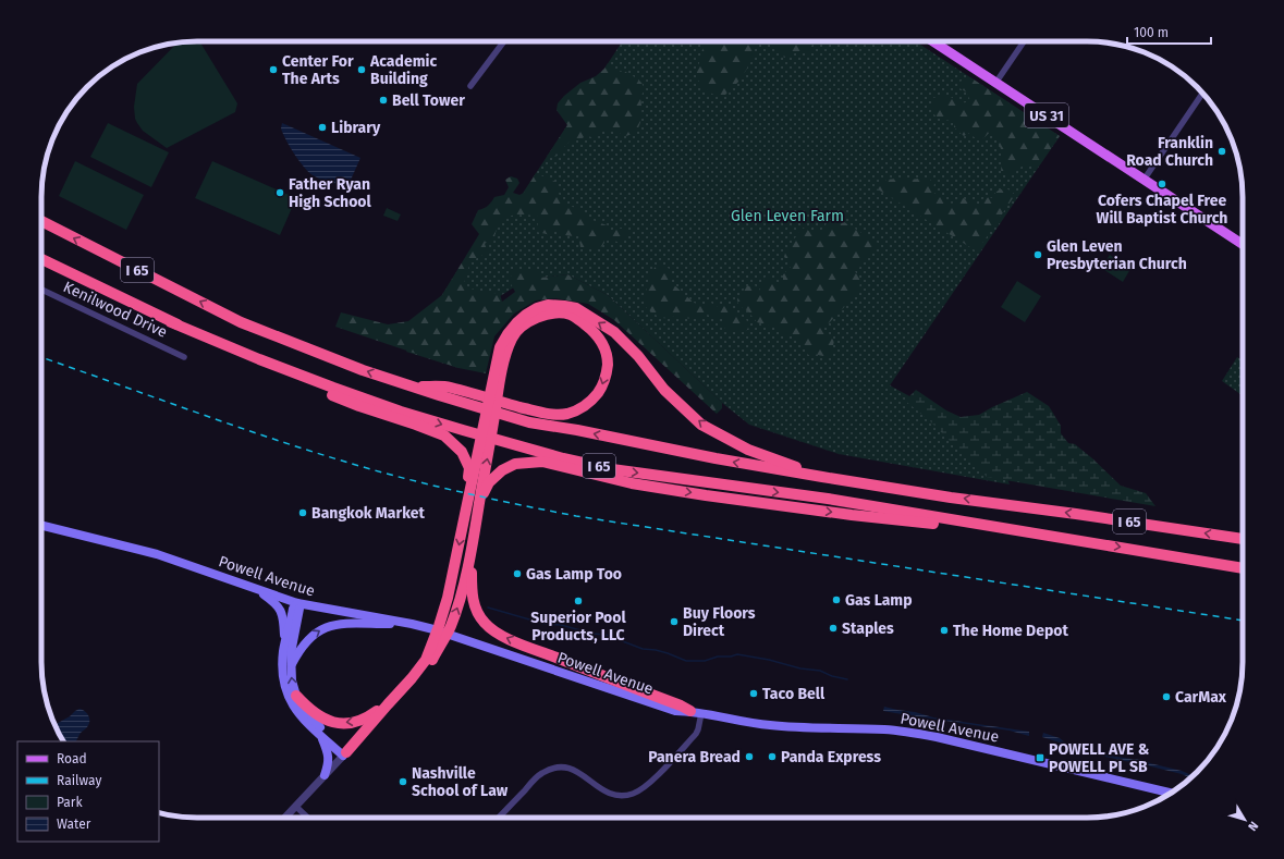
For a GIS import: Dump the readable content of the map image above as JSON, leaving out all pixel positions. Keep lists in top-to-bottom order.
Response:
{
  "streets": {
    "highway": ["I 65"],
    "main road": ["US 31", "Powell Avenue"],
    "street": ["Kenilwood Drive"]
  },
  "parks": ["Glen Leven Farm"],
  "places": {
    "other": [
      "Center For The Arts",
      "Academic Building",
      "Bell Tower",
      "Library",
      "Franklin Road Church",
      "Cofers Chapel Free Will Baptist Church",
      "Father Ryan High School",
      "Glen Leven Presbyterian Church",
      "Bangkok Market",
      "Gas Lamp Too",
      "Gas Lamp",
      "Superior Pool Products, LLC",
      "Buy Floors Direct",
      "Staples",
      "The Home Depot",
      "Taco Bell",
      "CarMax",
      "Panera Bread",
      "Panda Express",
      "Nashville School of Law"
    ],
    "transit": ["POWELL AVE & POWELL PL SB"]
  },
  "legend": [
    "Road",
    "Railway",
    "Park",
    "Water"
  ],
  "scale_bar": "100 m",
  "north": "bottom right"
}
